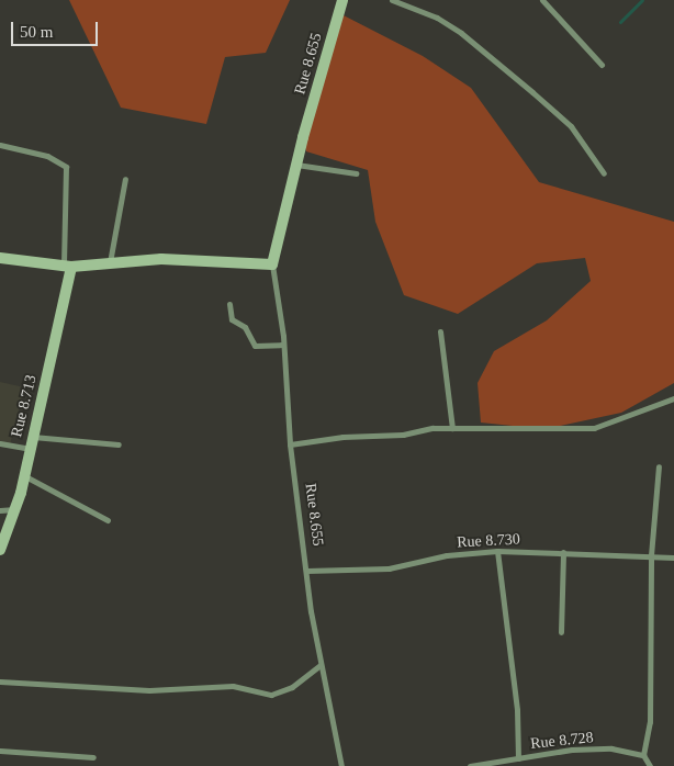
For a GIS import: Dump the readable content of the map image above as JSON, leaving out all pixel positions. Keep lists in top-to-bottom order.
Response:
{
  "streets": {
    "street": [
      "Rue 8.655",
      "Rue 8.713",
      "Rue 8.730",
      "Rue 8.728"
    ]
  },
  "crossings": [
    ["Rue 8.655", "Rue 8.730"]
  ],
  "scale_bar": "50 m"
}
